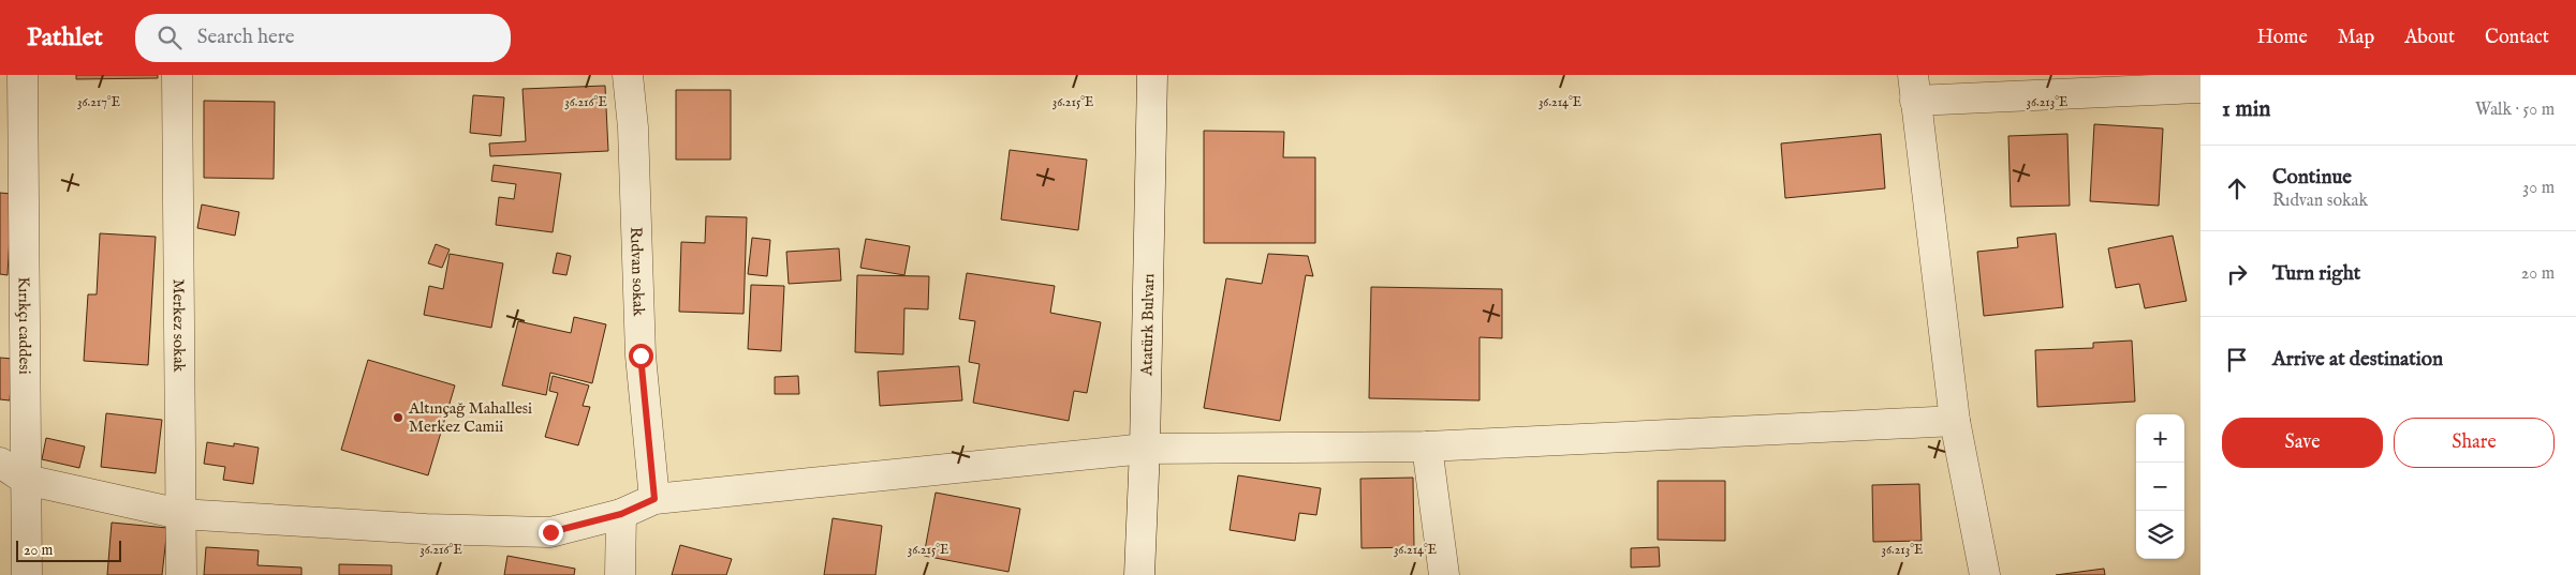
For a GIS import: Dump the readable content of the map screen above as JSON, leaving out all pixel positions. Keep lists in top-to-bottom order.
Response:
{
  "streets": {
    "street": [
      "Rıdvan sokak",
      "Kırıkçı caddesi",
      "Merkez sokak",
      "Atatürk Bulvarı"
    ]
  },
  "places": ["Altınçağ Mahallesi Merkez Camii"],
  "scale_bar": "20 m",
  "page": {
    "header": "Pathlet",
    "search": "Search here",
    "nav": [
      "Home",
      "Map",
      "About",
      "Contact"
    ],
    "heading": ["1 min", "Walk · 50 m"],
    "list": [
      ["Continue", "Rıdvan sokak", "30 m"],
      ["Turn right", "20 m"],
      "Arrive at destination"
    ],
    "buttons": ["Save", "Share"],
    "map_buttons": ["+", "−"],
    "scale": "20 m"
  },
  "coordinates": [
    "36.217°E",
    "36.216°E",
    "36.215°E",
    "36.214°E",
    "36.213°E"
  ]
}
